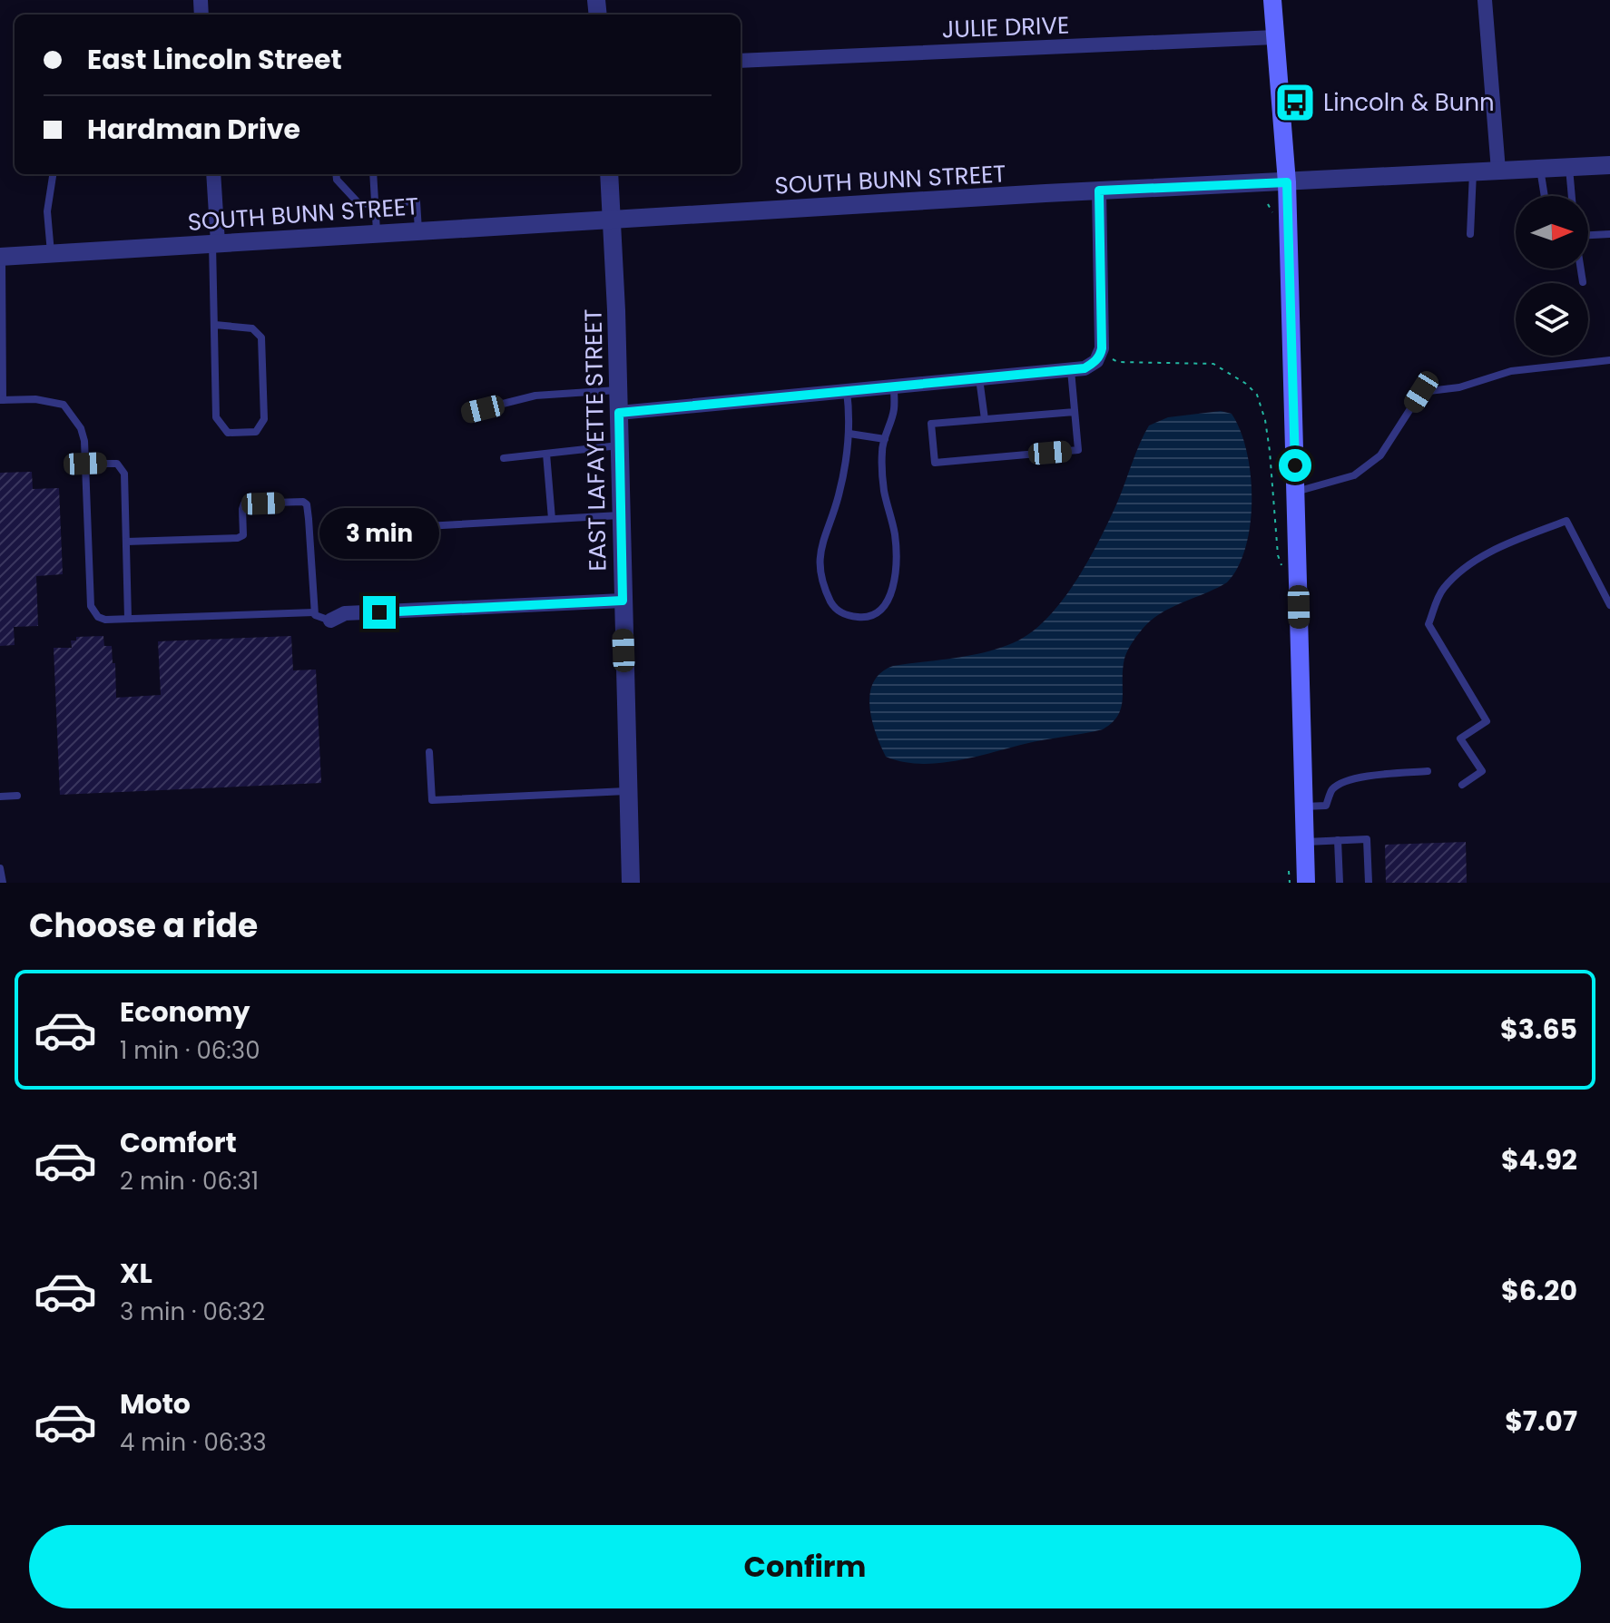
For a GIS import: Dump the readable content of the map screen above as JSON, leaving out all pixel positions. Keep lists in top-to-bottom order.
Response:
{
  "streets": {
    "street": ["JULIE DRIVE", "SOUTH BUNN STREET", "EAST LAFAYETTE STREET"]
  },
  "crossings": [
    ["SOUTH BUNN STREET", "EAST LAFAYETTE STREET"]
  ],
  "places": {
    "bus stop": ["Lincoln & Bunn"]
  },
  "north": "right",
  "page": {
    "banner": ["East Lincoln Street", "Hardman Drive"],
    "bubble": "3 min",
    "heading": "Choose a ride",
    "list": [
      {
        "name": "Economy",
        "note": "1 min · 06:30",
        "value": "$3.65"
      },
      {
        "name": "Comfort",
        "note": "2 min · 06:31",
        "value": "$4.92"
      },
      {
        "name": "XL",
        "note": "3 min · 06:32",
        "value": "$6.20"
      },
      {
        "name": "Moto",
        "note": "4 min · 06:33",
        "value": "$7.07"
      }
    ],
    "buttons": "Confirm"
  }
}
